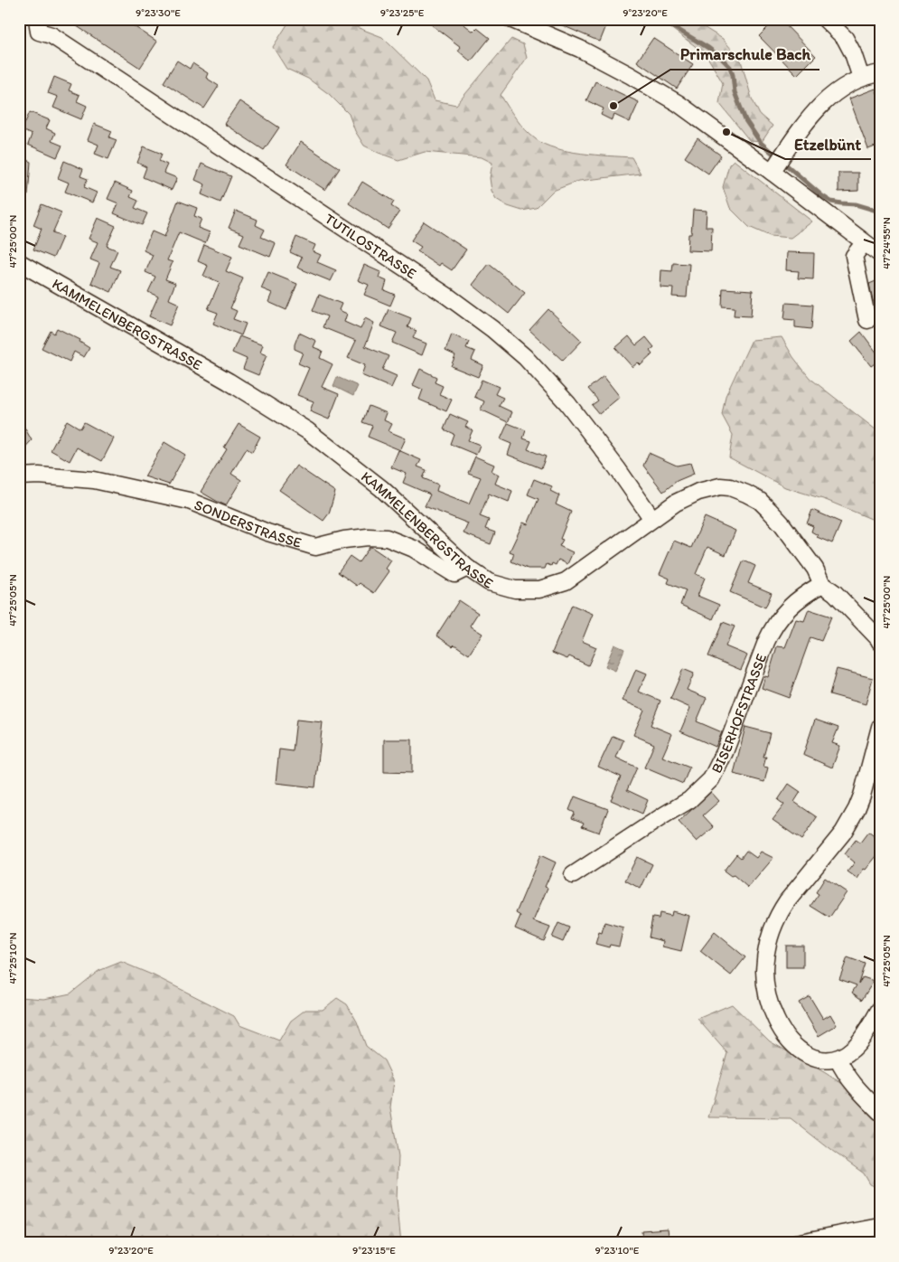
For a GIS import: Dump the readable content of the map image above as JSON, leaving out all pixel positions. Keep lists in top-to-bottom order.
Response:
{
  "streets": {
    "street": [
      "TUTILOSTRASSE",
      "KAMMELENBERGSTRASSE",
      "SONDERSTRASSE",
      "BISERHOFSTRASSE"
    ]
  },
  "crossings": [
    ["TUTILOSTRASSE", "KAMMELENBERGSTRASSE"],
    ["KAMMELENBERGSTRASSE", "SONDERSTRASSE"],
    ["KAMMELENBERGSTRASSE", "BISERHOFSTRASSE"]
  ],
  "places": ["Primarschule Bach", "Etzelbünt"],
  "coordinates": [
    "9°23'30\"E",
    "9°23'25\"E",
    "9°23'20\"E",
    "47°25'00\"N",
    "47°24'55\"N",
    "47°25'05\"N",
    "47°25'10\"N",
    "9°23'15\"E",
    "9°23'10\"E"
  ]
}
